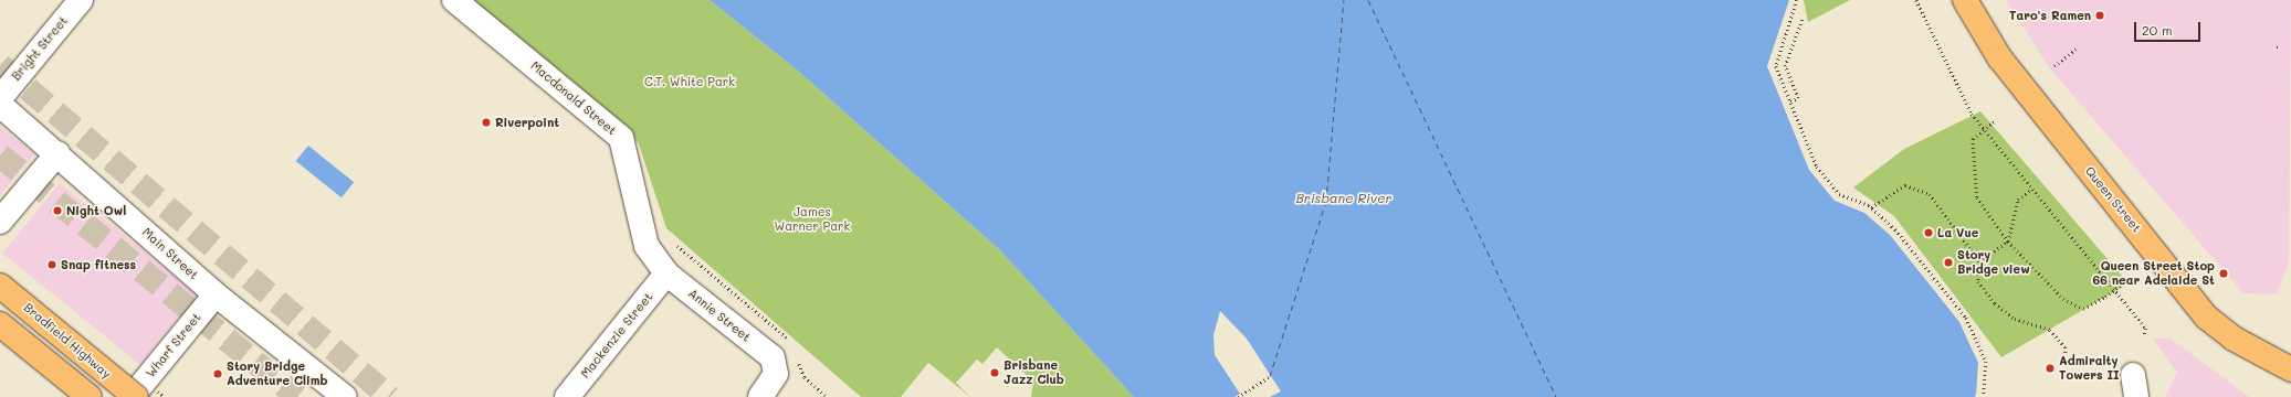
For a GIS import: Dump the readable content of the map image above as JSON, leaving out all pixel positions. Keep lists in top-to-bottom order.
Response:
{
  "streets": {
    "main road": ["Queen Street", "Bradfield Highway"],
    "street": [
      "Bright Street",
      "Macdonald Street",
      "Main Street",
      "Annie Street",
      "Mackenzie Street",
      "Wharf Street"
    ]
  },
  "crossings": [
    ["Macdonald Street", "Annie Street"],
    ["Macdonald Street", "Mackenzie Street"],
    ["Main Street", "Wharf Street"],
    ["Annie Street", "Mackenzie Street"]
  ],
  "water": ["Brisbane River"],
  "parks": ["C.T. White Park", "James Warner Park"],
  "places": [
    "Taro's Ramen",
    "Riverpoint",
    "Night Owl",
    "La Vue",
    "Story Bridge view",
    "Snap fitness",
    "Queen Street Stop 66 near Adelaide St",
    "Admiralty Towers II",
    "Brisbane Jazz Club",
    "Story Bridge Adventure Climb"
  ],
  "scale_bar": "20 m"
}
